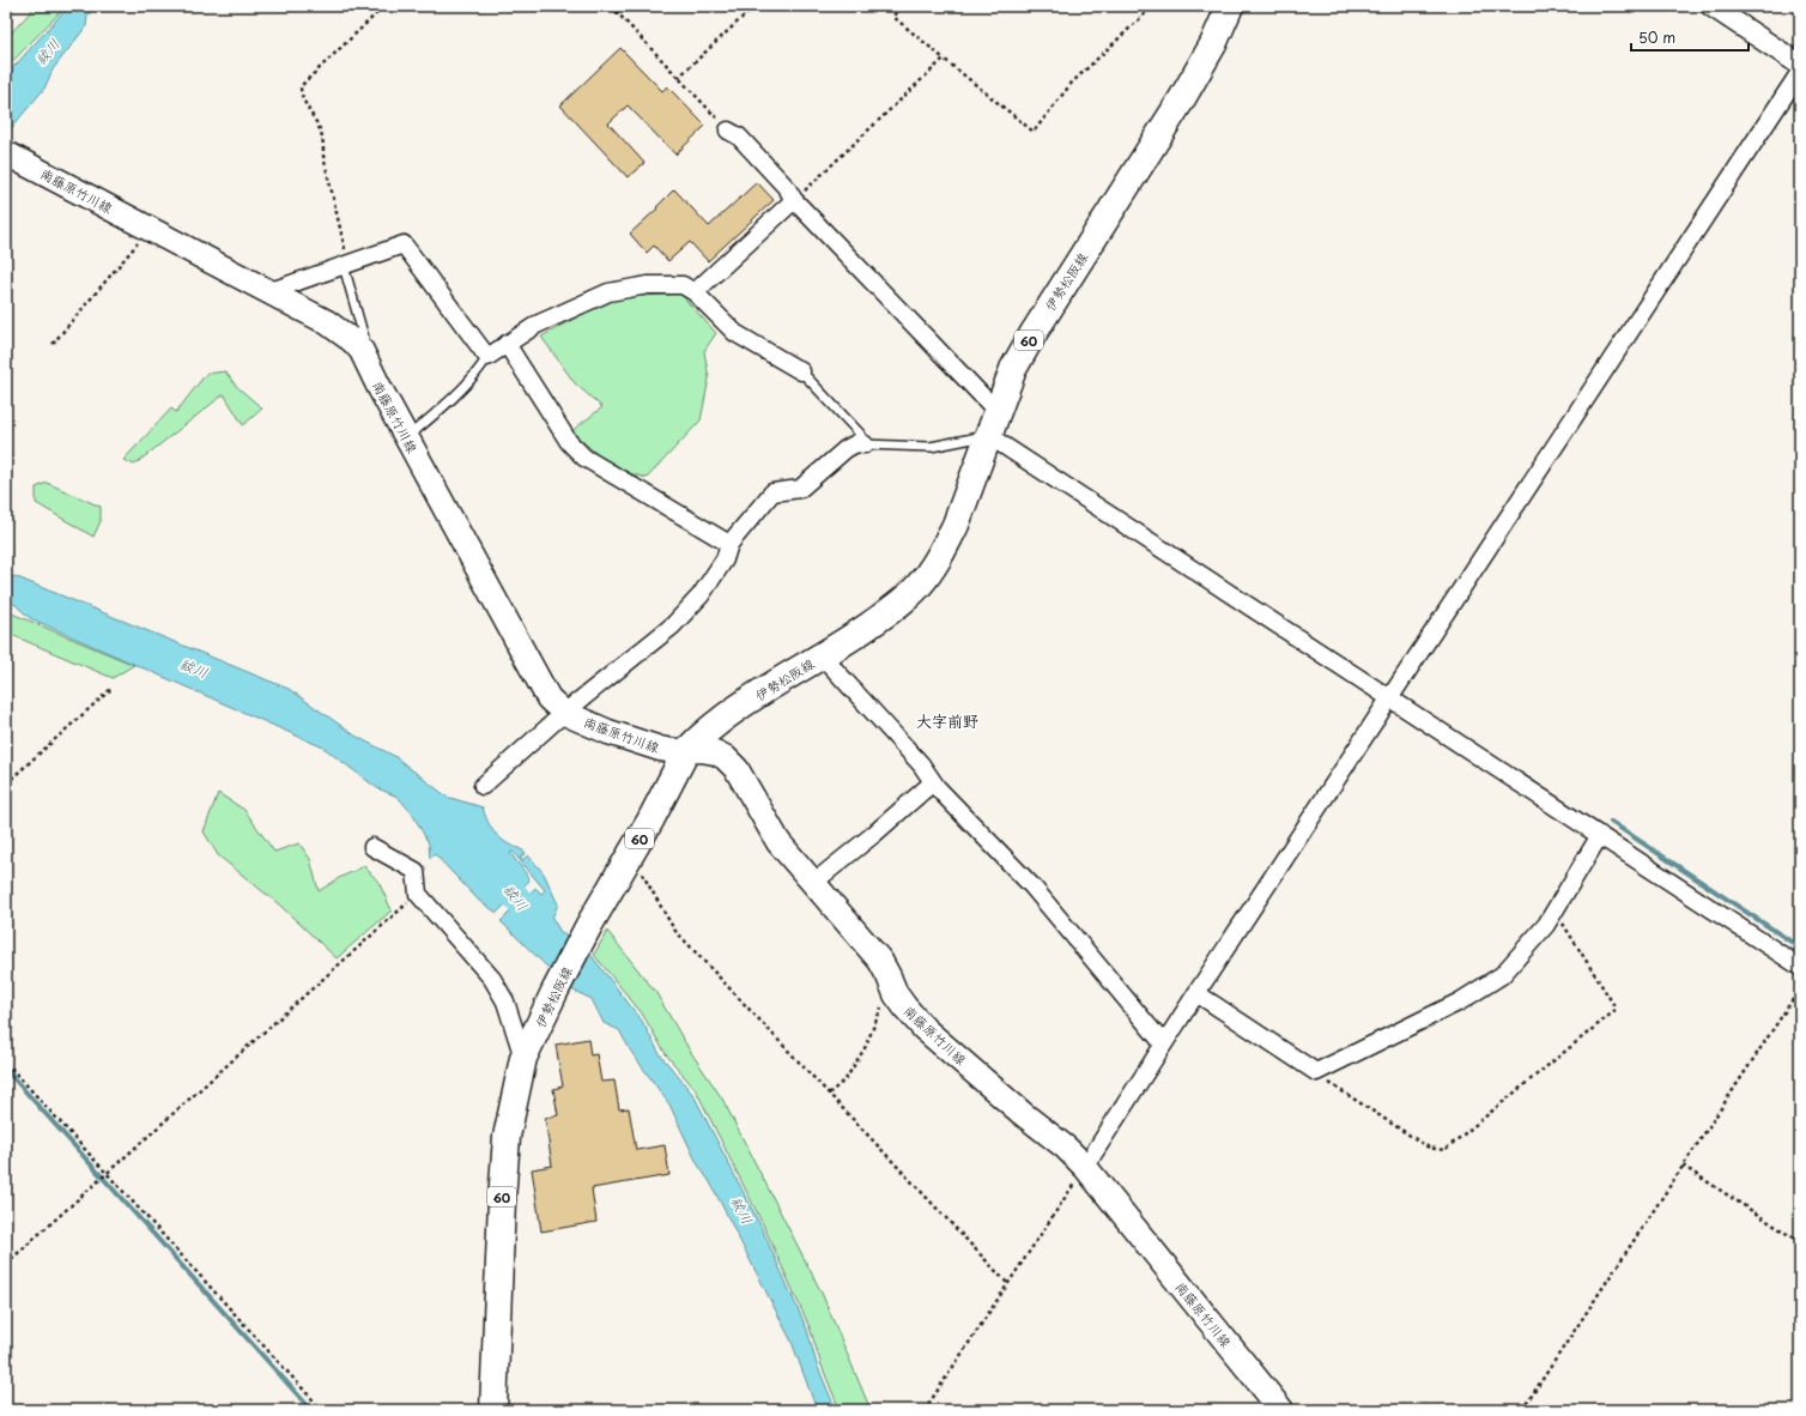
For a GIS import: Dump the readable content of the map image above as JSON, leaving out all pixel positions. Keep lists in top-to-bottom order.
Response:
{
  "streets": {
    "main road": ["南藤原竹川線", "伊勢松阪線", "60"]
  },
  "crossings": [
    ["南藤原竹川線", "伊勢松阪線"]
  ],
  "districts": ["大字前野"],
  "water": ["祓川"],
  "scale_bar": "50 m"
}
